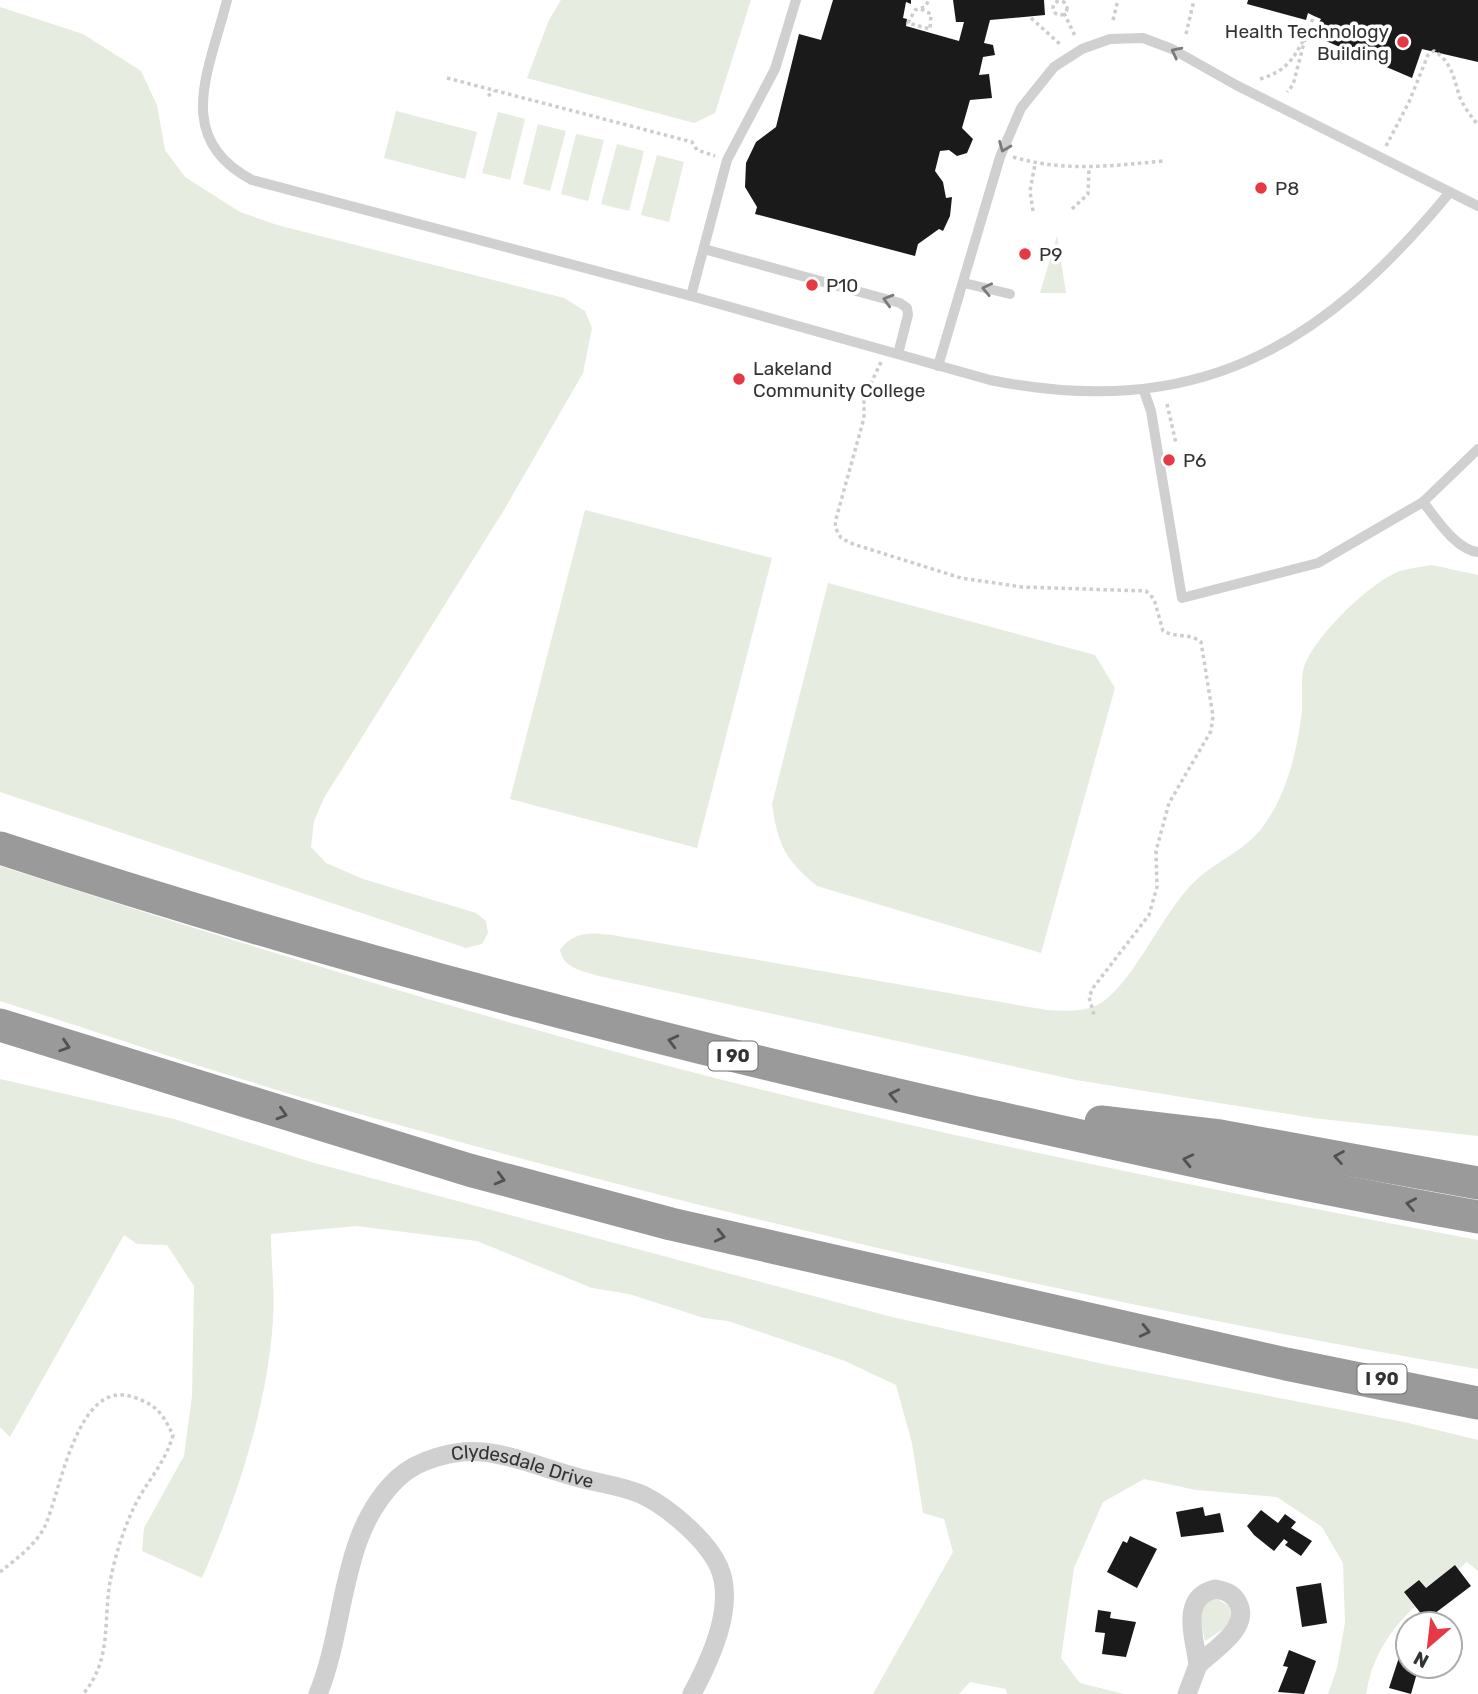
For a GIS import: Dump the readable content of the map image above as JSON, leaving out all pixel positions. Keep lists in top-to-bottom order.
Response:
{
  "streets": {
    "highway": ["I 90"],
    "street": ["Clydesdale Drive"]
  },
  "places": [
    "Health Technology Building",
    "P8",
    "P9",
    "P10",
    "Lakeland Community College",
    "P6"
  ],
  "north": "bottom left"
}
